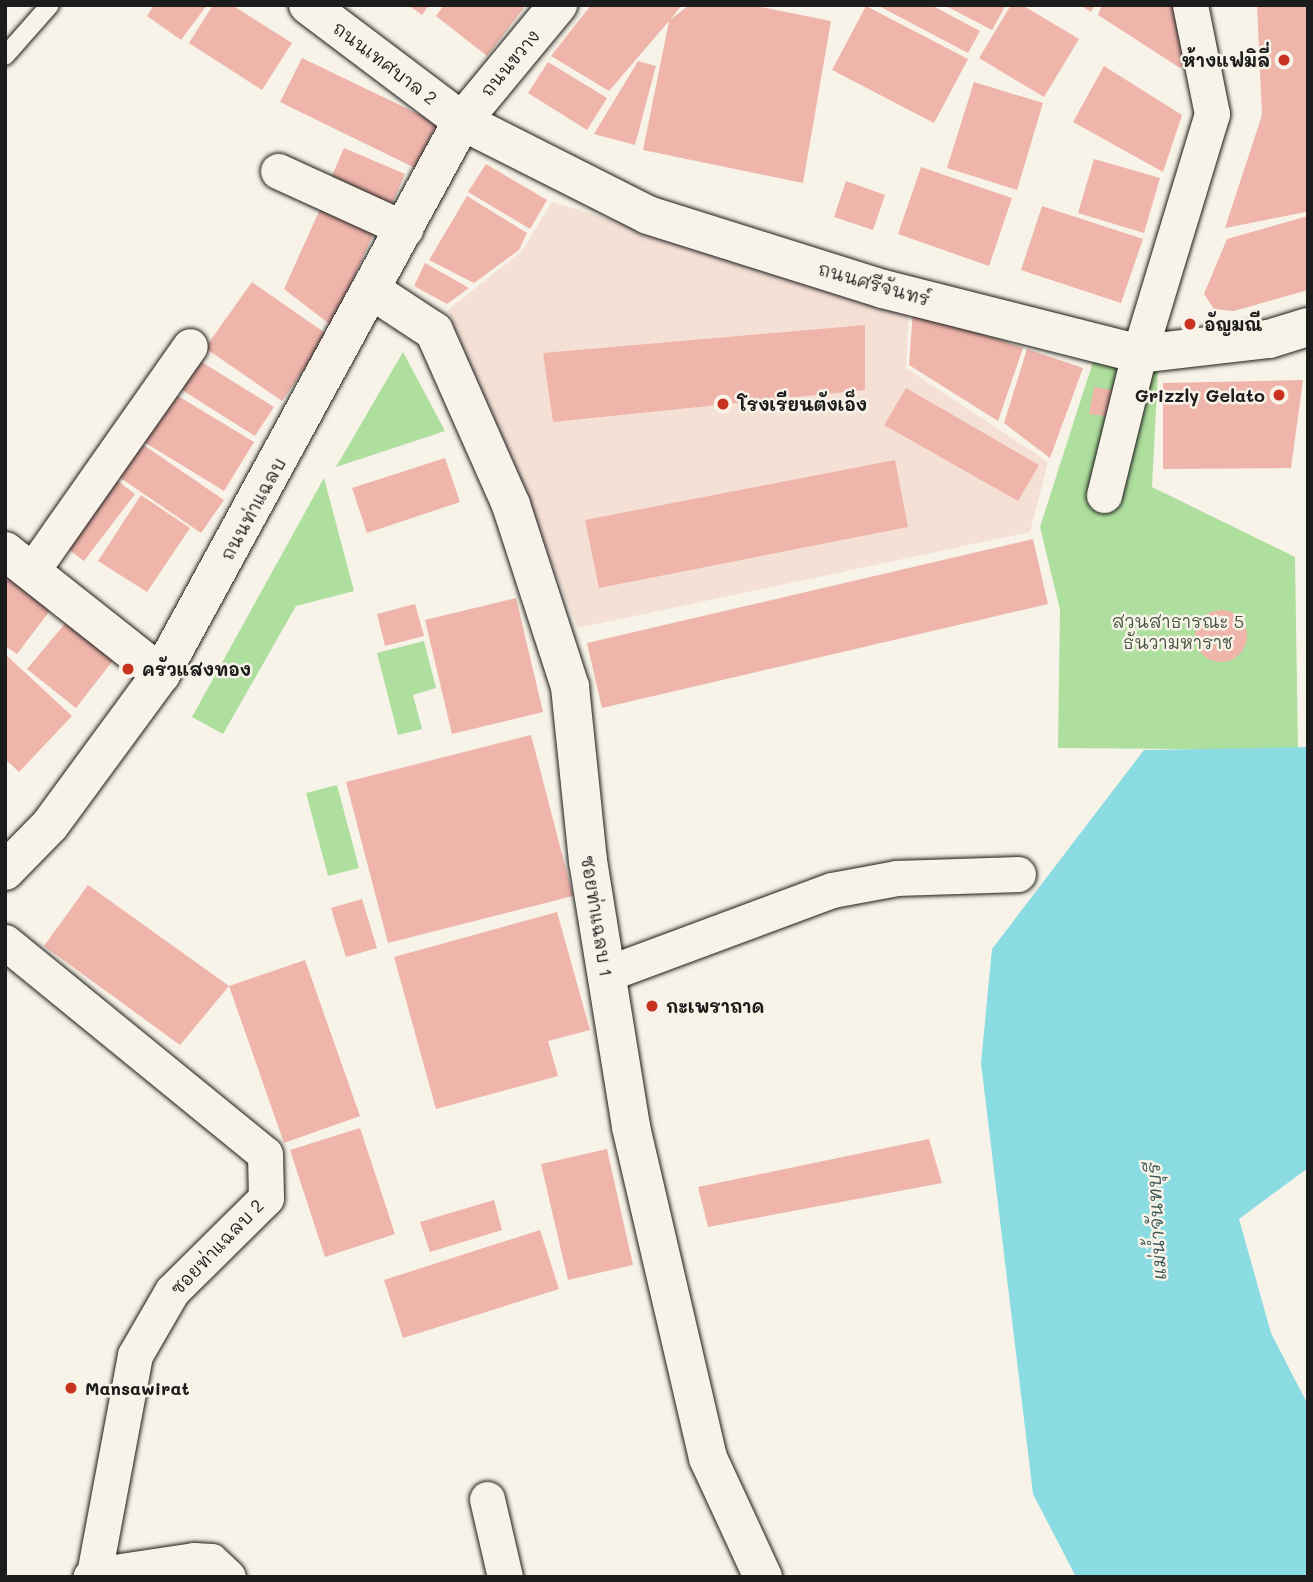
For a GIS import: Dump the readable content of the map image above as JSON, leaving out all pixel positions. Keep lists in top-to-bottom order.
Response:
{
  "streets": {
    "street": [
      "ถนนเทศบาล 2",
      "ถนนขวาง",
      "ถนนศรีจันทร์",
      "ถนนท่าแฉลบ",
      "ซอยท่าแฉลบ 1",
      "ซอยท่าแฉลบ 2"
    ]
  },
  "crossings": [
    ["ถนนเทศบาล 2", "ถนนขวาง"],
    ["ถนนเทศบาล 2", "ถนนศรีจันทร์"],
    ["ถนนเทศบาล 2", "ถนนท่าแฉลบ"],
    ["ถนนขวาง", "ถนนศรีจันทร์"],
    ["ถนนขวาง", "ถนนท่าแฉลบ"],
    ["ถนนศรีจันทร์", "ถนนท่าแฉลบ"],
    ["ถนนท่าแฉลบ", "ซอยท่าแฉลบ 1"]
  ],
  "water": ["แม่น้ำจันทบุรี"],
  "parks": ["สวนสาธารณะ 5 ธันวามหาราช"],
  "places": [
    "ห้างแฟมิลี่",
    "อัญมณี",
    "Grizzly Gelato",
    "โรงเรียนตังเอ็ง",
    "ครัวแสงทอง",
    "กะเพราถาด",
    "Mansawirat"
  ]
}
